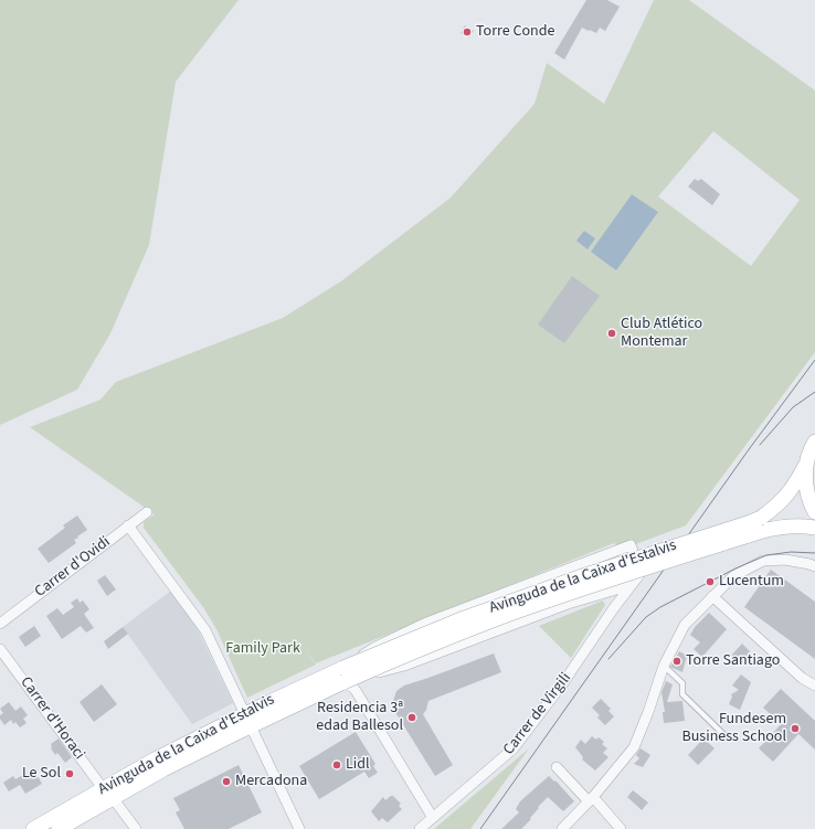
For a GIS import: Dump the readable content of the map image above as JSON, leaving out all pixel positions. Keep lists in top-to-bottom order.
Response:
{
  "streets": {
    "main road": ["Avinguda de la Caixa d'Estalvis"],
    "street": ["Carrer d'Ovidi", "Carrer de Virgili", "Carrer d'Horaci"]
  },
  "crossings": [
    ["Avinguda de la Caixa d'Estalvis", "Carrer de Virgili"],
    ["Avinguda de la Caixa d'Estalvis", "Carrer d'Horaci"]
  ],
  "parks": ["Family Park"],
  "places": [
    "Torre Conde",
    "Club Atlético Montemar",
    "Lucentum",
    "Torre Santiago",
    "Residencia 3ª edad Ballesol",
    "Fundesem Business School",
    "Lidl",
    "Le Sol",
    "Mercadona"
  ]
}
